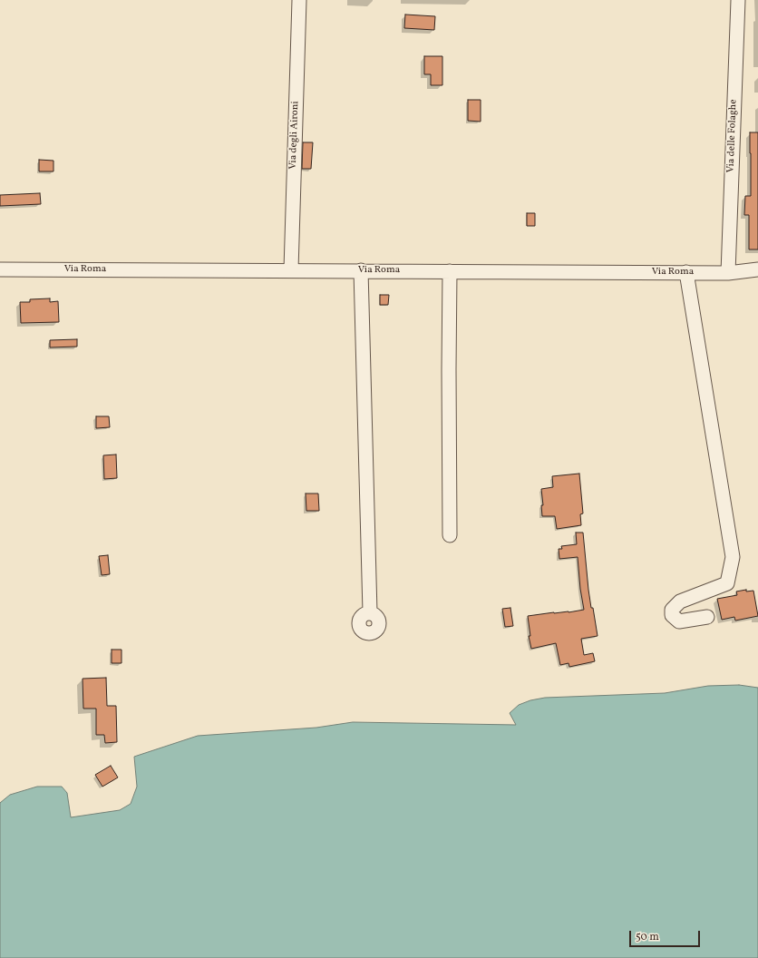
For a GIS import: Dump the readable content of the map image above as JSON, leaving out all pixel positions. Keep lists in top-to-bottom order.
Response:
{
  "streets": {
    "street": ["Via degli Aironi", "Via delle Folaghe", "Via Roma"]
  },
  "crossings": [
    ["Via degli Aironi", "Via Roma"],
    ["Via delle Folaghe", "Via Roma"]
  ],
  "scale_bar": "50 m"
}
